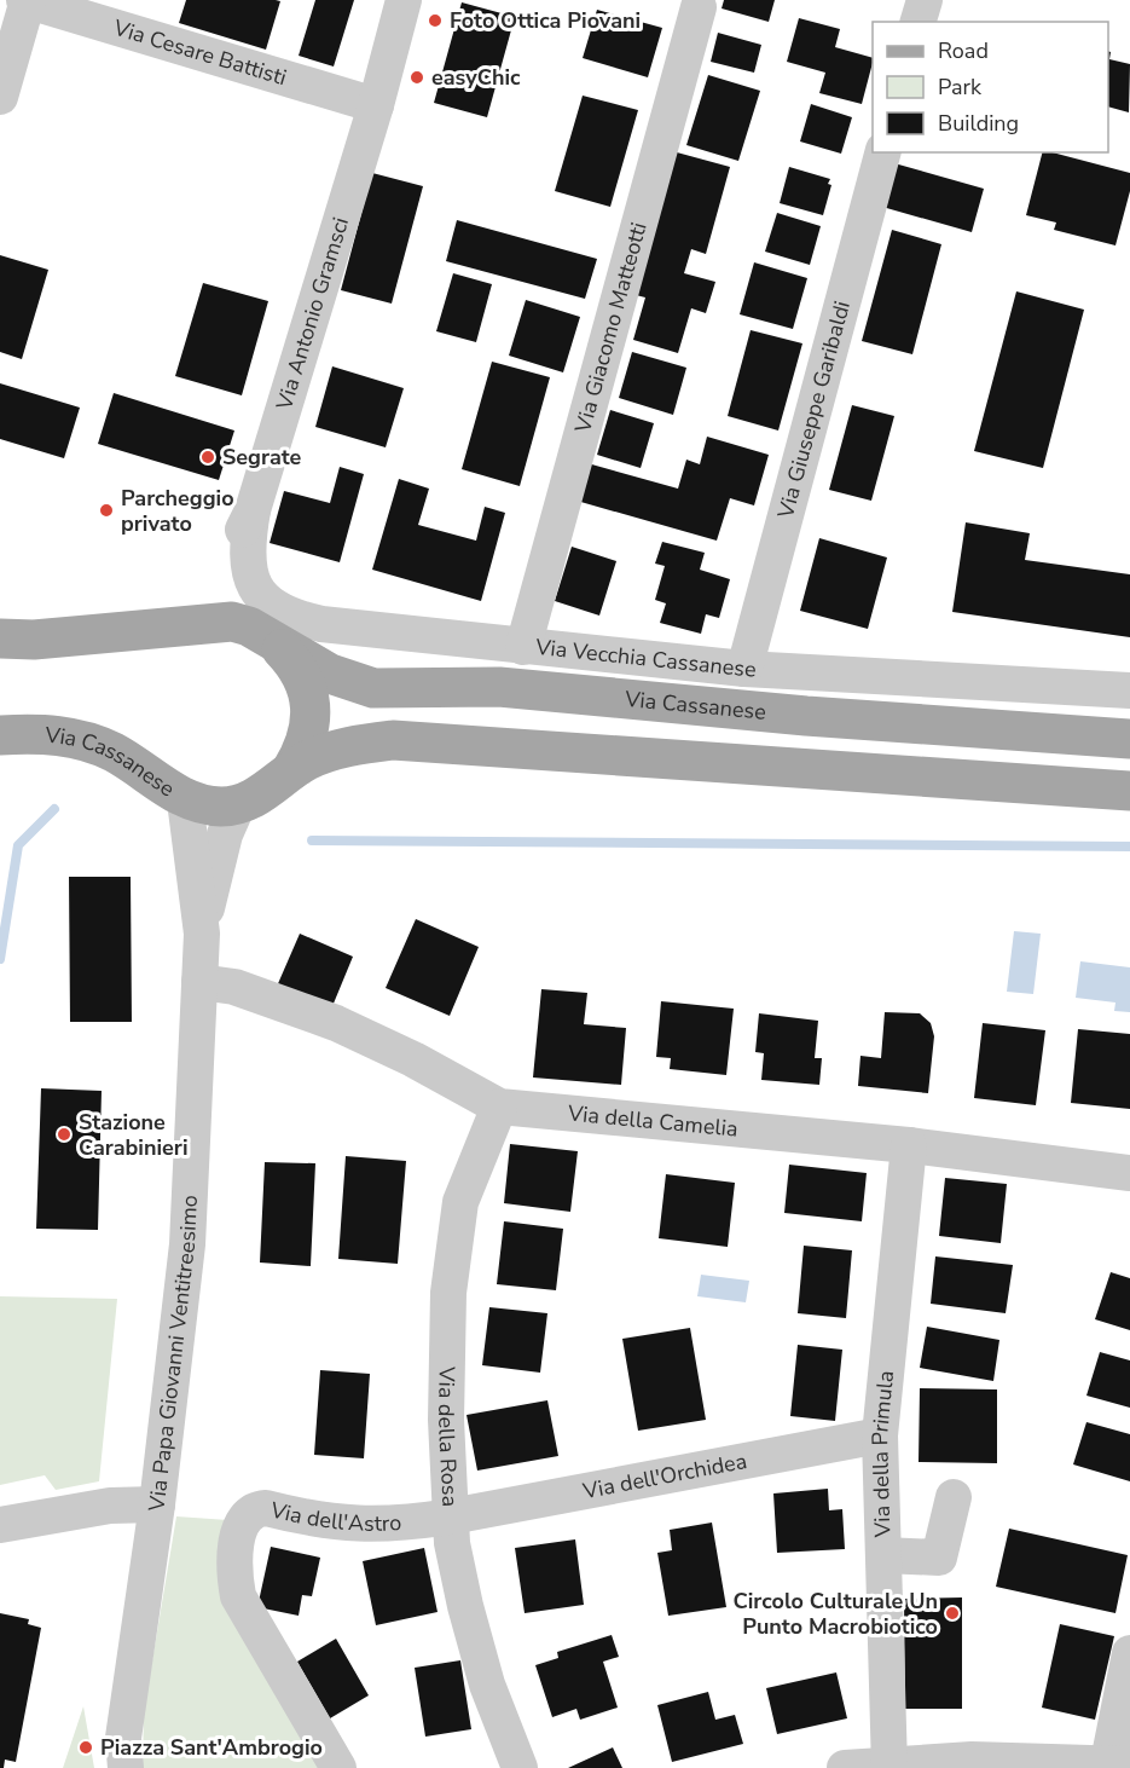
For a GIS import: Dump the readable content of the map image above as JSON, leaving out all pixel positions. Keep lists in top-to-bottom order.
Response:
{
  "streets": {
    "main road": ["Via Cassanese"],
    "street": [
      "Via Cesare Battisti",
      "Via Antonio Gramsci",
      "Via Giacomo Matteotti",
      "Via Giuseppe Garibaldi",
      "Via Vecchia Cassanese",
      "Via della Camelia",
      "Via Papa Giovanni Ventitreesimo",
      "Via della Rosa",
      "Via della Primula",
      "Via dell'Orchidea",
      "Via dell'Astro"
    ]
  },
  "crossings": [
    ["Via Cesare Battisti", "Via Antonio Gramsci"],
    ["Via Antonio Gramsci", "Via Vecchia Cassanese"],
    ["Via Antonio Gramsci", "Via Cassanese"],
    ["Via Giacomo Matteotti", "Via Vecchia Cassanese"],
    ["Via Giuseppe Garibaldi", "Via Vecchia Cassanese"],
    ["Via Cassanese", "Via Papa Giovanni Ventitreesimo"],
    ["Via della Camelia", "Via Papa Giovanni Ventitreesimo"],
    ["Via della Camelia", "Via della Rosa"],
    ["Via della Camelia", "Via della Primula"],
    ["Via della Rosa", "Via dell'Orchidea"],
    ["Via della Rosa", "Via dell'Astro"],
    ["Via della Primula", "Via dell'Orchidea"],
    ["Via dell'Orchidea", "Via dell'Astro"]
  ],
  "places": [
    "Foto Ottica Piovani",
    "easyChic",
    "Segrate",
    "Parcheggio privato",
    "Stazione Carabinieri",
    "Circolo Culturale Un Punto Macrobiotico",
    "Piazza Sant'Ambrogio"
  ],
  "legend": ["Road", "Park", "Building"]
}
